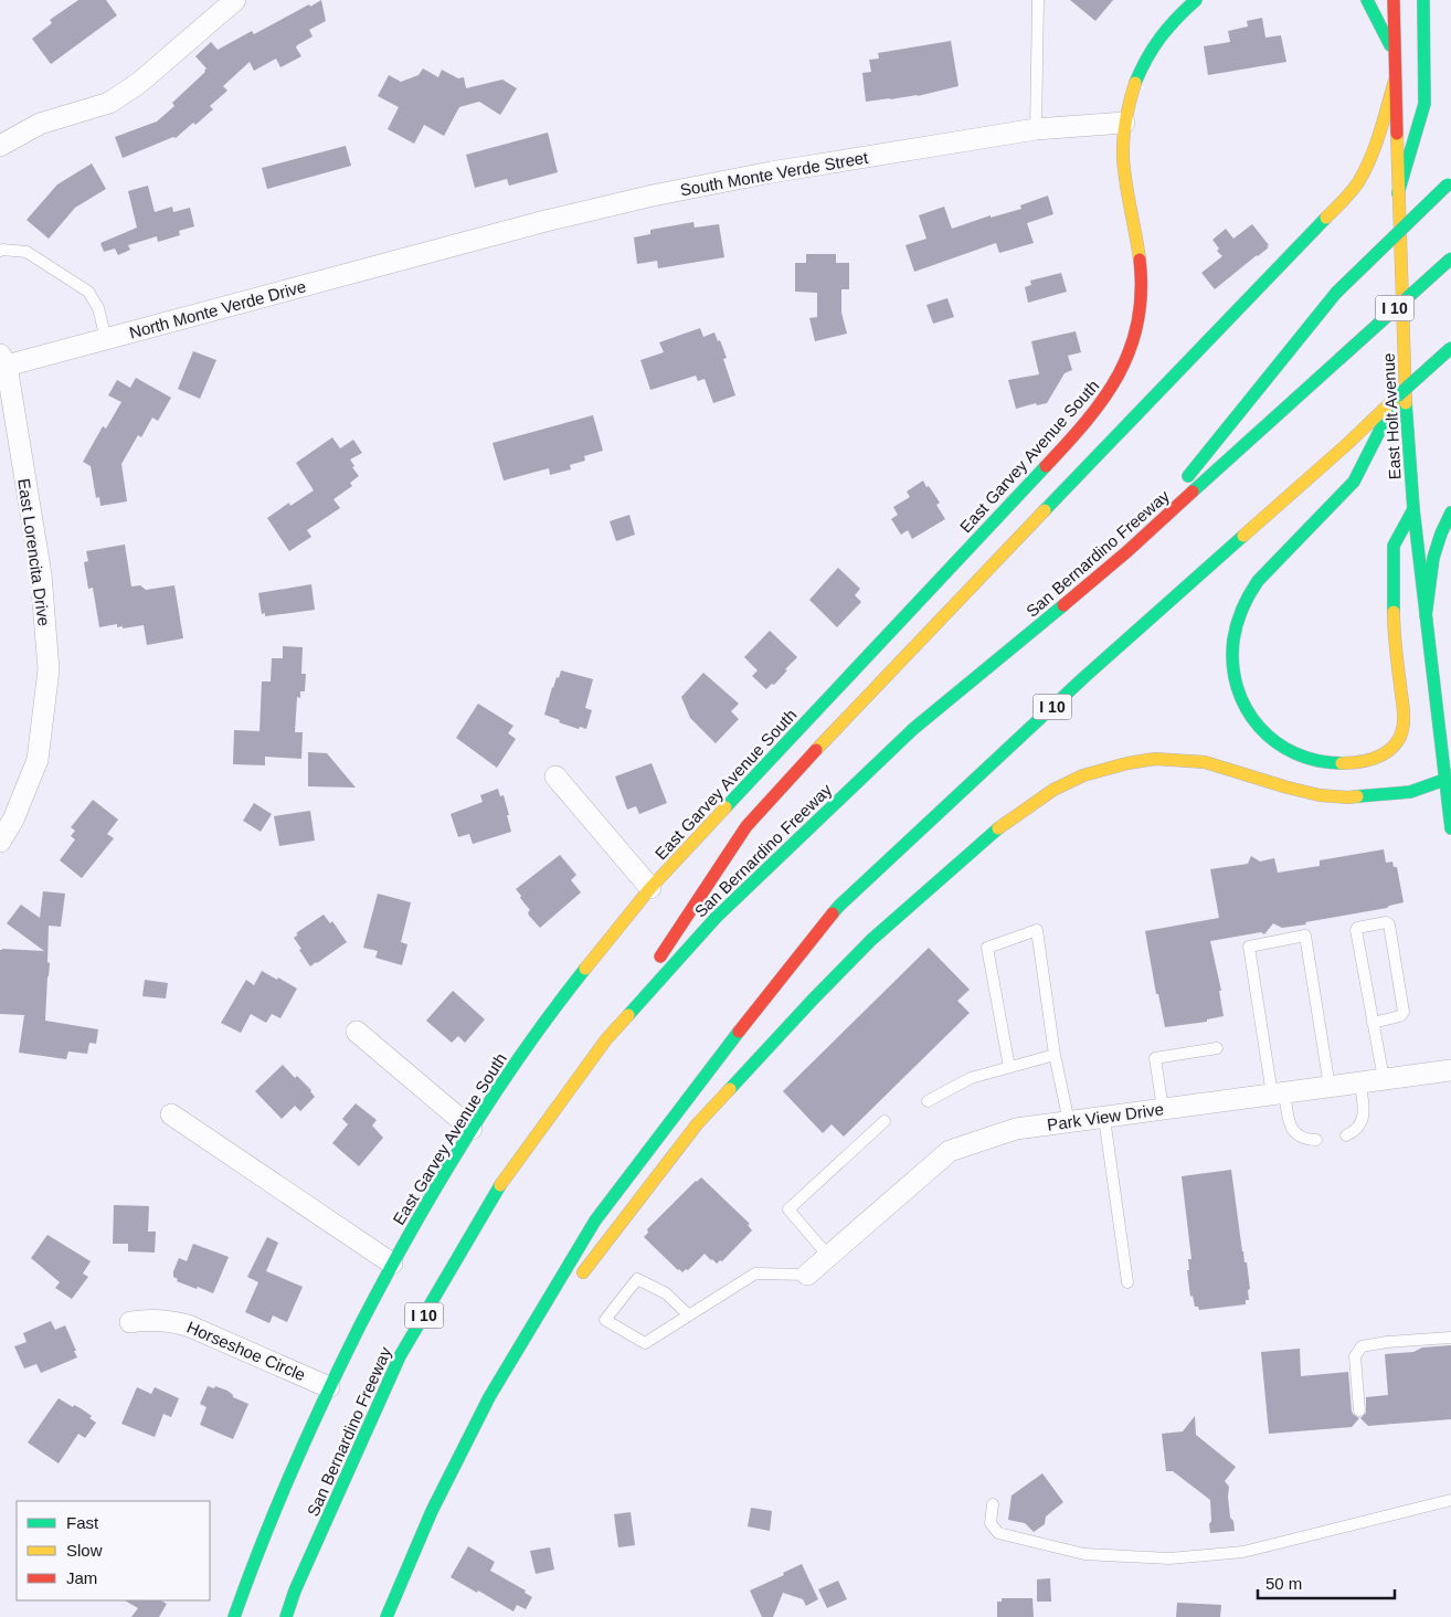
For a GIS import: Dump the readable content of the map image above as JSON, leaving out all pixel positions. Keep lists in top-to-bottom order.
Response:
{
  "streets": {
    "main road": [
      "I 10",
      "East Holt Avenue",
      "East Garvey Avenue South",
      "San Bernardino Freeway"
    ],
    "street": [
      "South Monte Verde Street",
      "North Monte Verde Drive",
      "East Lorencita Drive",
      "Park View Drive",
      "Horseshoe Circle"
    ]
  },
  "crossings": [
    ["South Monte Verde Street", "North Monte Verde Drive"],
    ["South Monte Verde Street", "East Garvey Avenue South"],
    ["North Monte Verde Drive", "East Lorencita Drive"],
    ["East Garvey Avenue South", "Horseshoe Circle"]
  ],
  "legend": ["Fast", "Slow", "Jam"],
  "scale_bar": "50 m"
}
